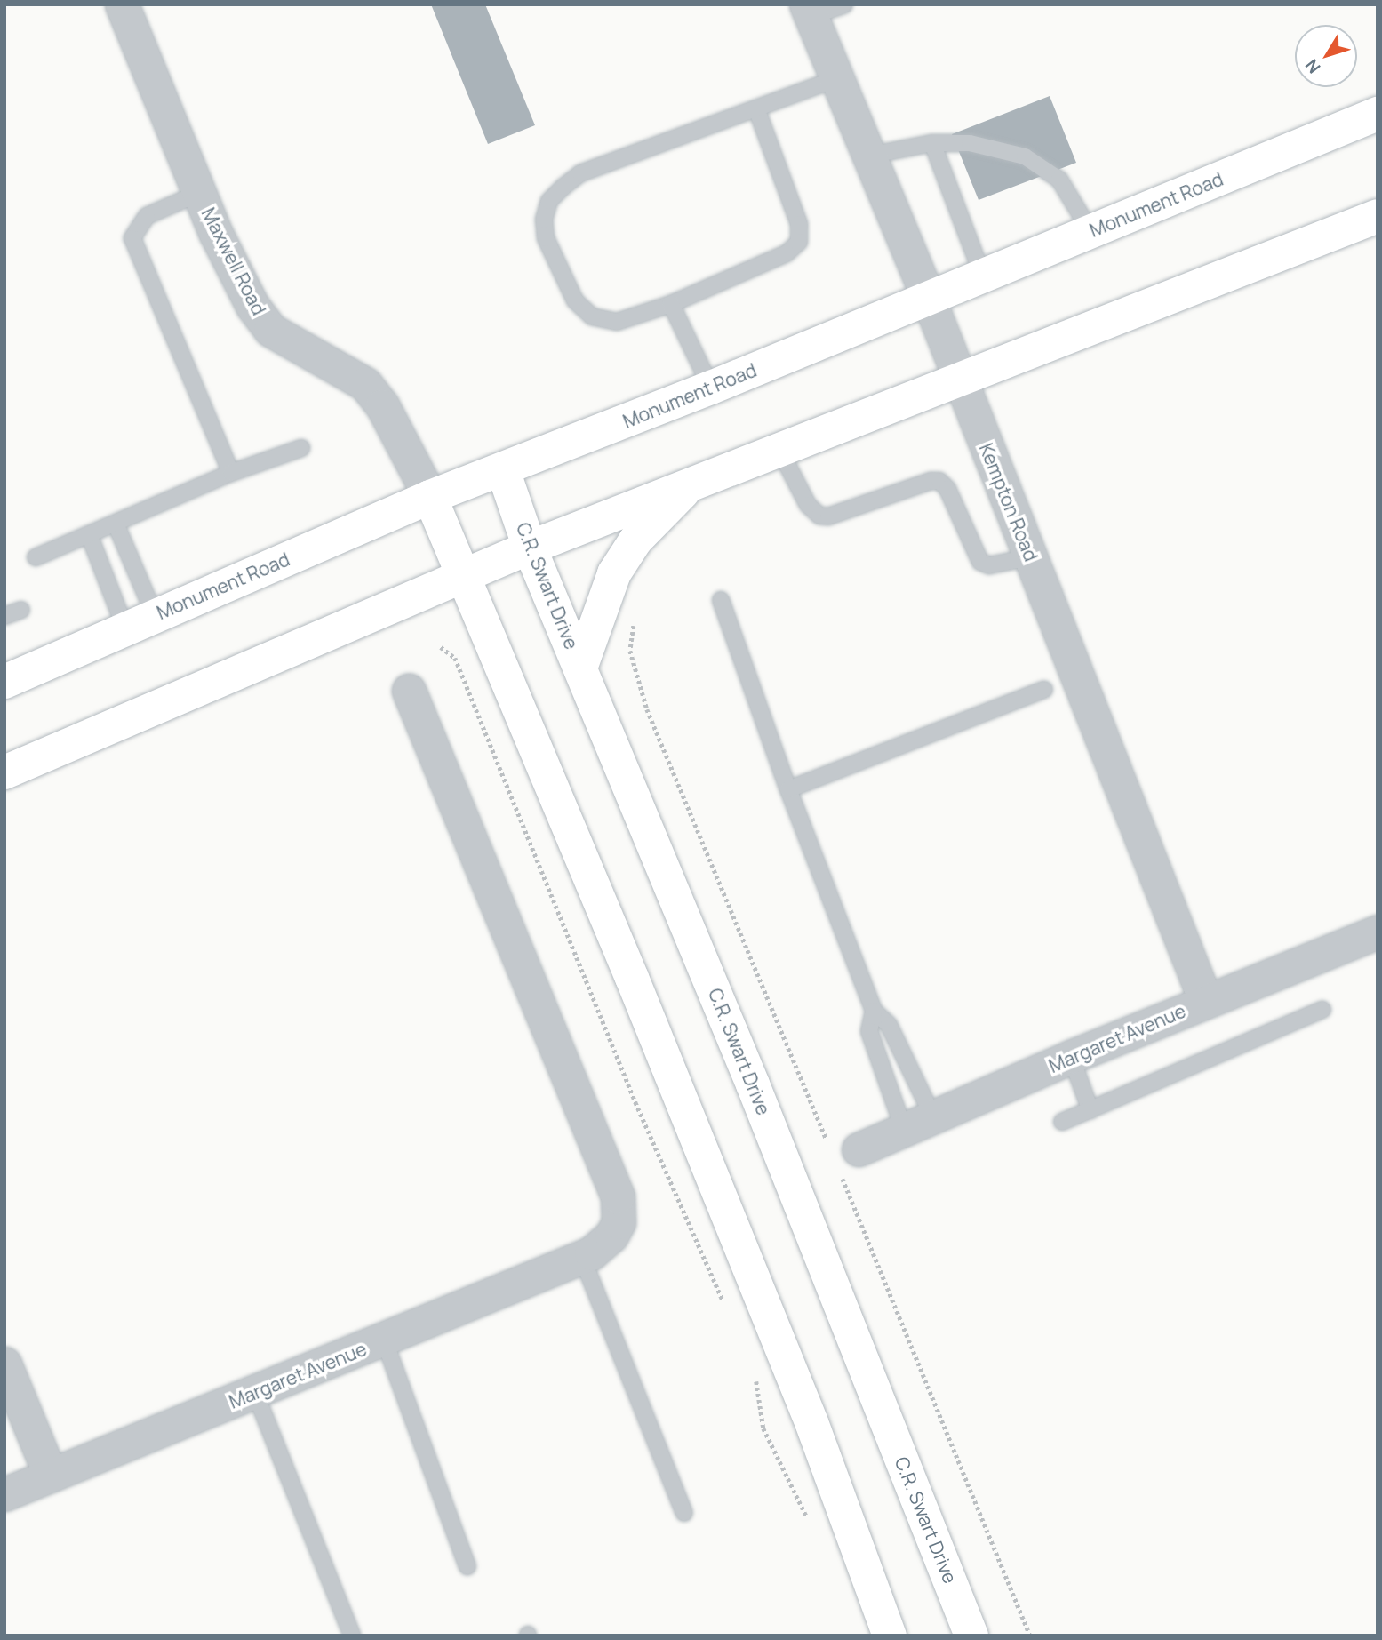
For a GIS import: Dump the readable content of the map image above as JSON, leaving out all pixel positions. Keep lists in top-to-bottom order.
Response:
{
  "streets": {
    "main road": ["Monument Road", "C.R. Swart Drive"],
    "street": ["Maxwell Road", "Kempton Road", "Margaret Avenue"]
  },
  "crossings": [
    ["Monument Road", "Maxwell Road"],
    ["Monument Road", "Kempton Road"],
    ["Monument Road", "C.R. Swart Drive"],
    ["Kempton Road", "Margaret Avenue"]
  ],
  "north": "bottom left"
}
